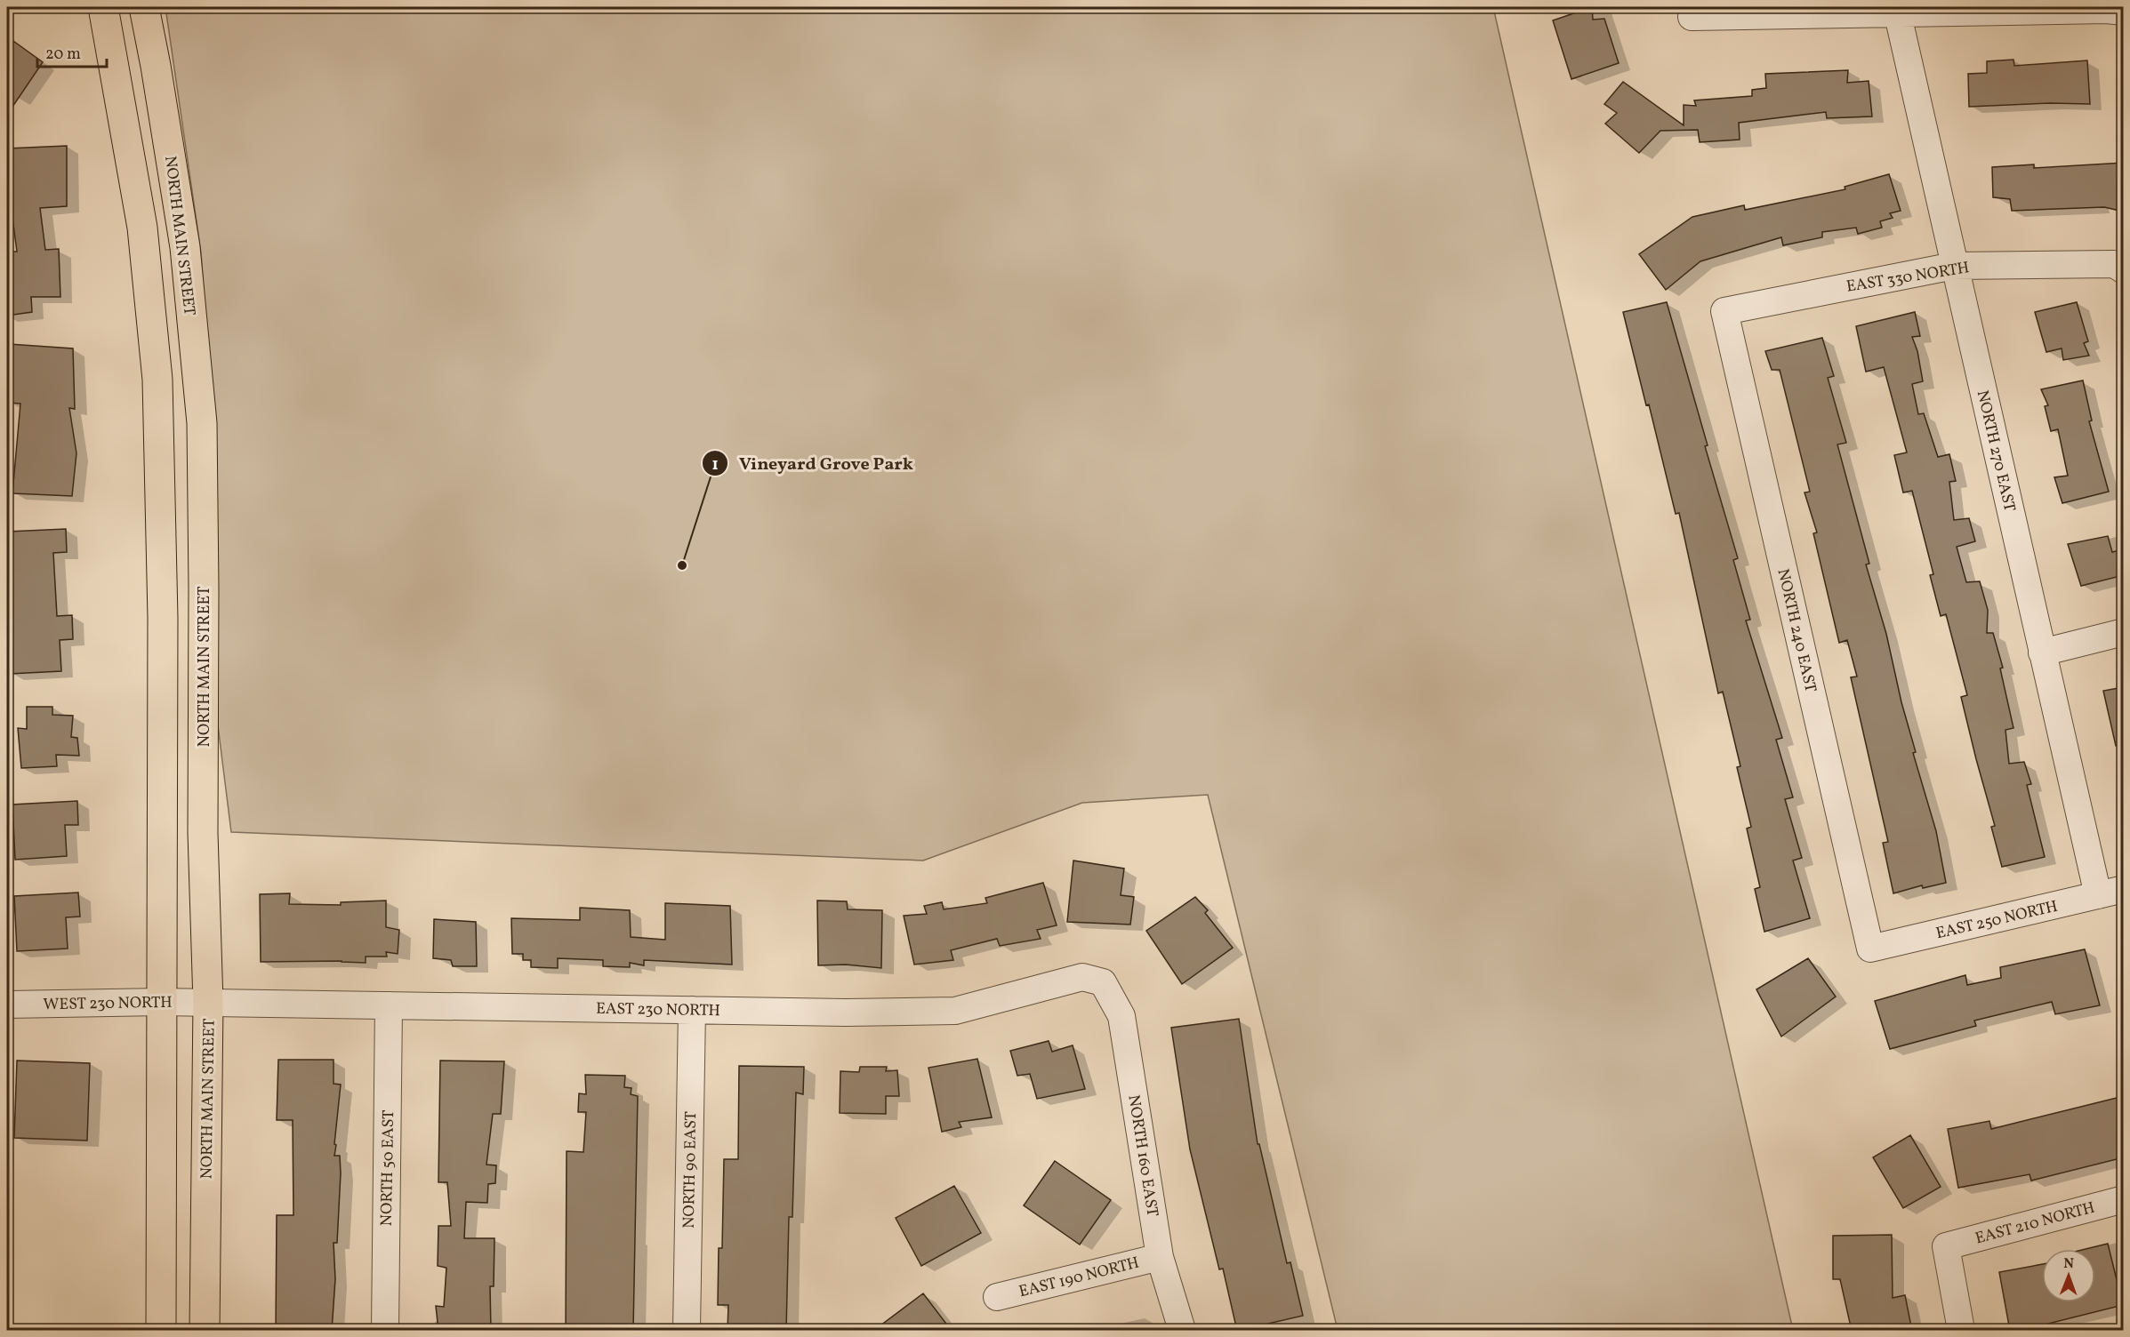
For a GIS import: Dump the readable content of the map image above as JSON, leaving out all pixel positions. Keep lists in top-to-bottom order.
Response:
{
  "streets": {
    "main road": ["NORTH MAIN STREET"],
    "street": [
      "EAST 330 NORTH",
      "NORTH 270 EAST",
      "NORTH 240 EAST",
      "EAST 250 NORTH",
      "WEST 230 NORTH",
      "EAST 230 NORTH",
      "NORTH 160 EAST",
      "NORTH 50 EAST",
      "NORTH 90 EAST",
      "EAST 210 NORTH",
      "EAST 190 NORTH"
    ]
  },
  "crossings": [
    ["NORTH MAIN STREET", "WEST 230 NORTH"],
    ["NORTH MAIN STREET", "EAST 230 NORTH"],
    ["EAST 330 NORTH", "NORTH 270 EAST"],
    ["EAST 330 NORTH", "NORTH 240 EAST"],
    ["NORTH 270 EAST", "EAST 250 NORTH"],
    ["NORTH 240 EAST", "EAST 250 NORTH"],
    ["WEST 230 NORTH", "EAST 230 NORTH"],
    ["EAST 230 NORTH", "NORTH 160 EAST"],
    ["EAST 230 NORTH", "NORTH 50 EAST"],
    ["EAST 230 NORTH", "NORTH 90 EAST"],
    ["NORTH 160 EAST", "EAST 190 NORTH"]
  ],
  "places": ["Vineyard Grove Park"],
  "scale_bar": "20 m",
  "north": "top"
}
